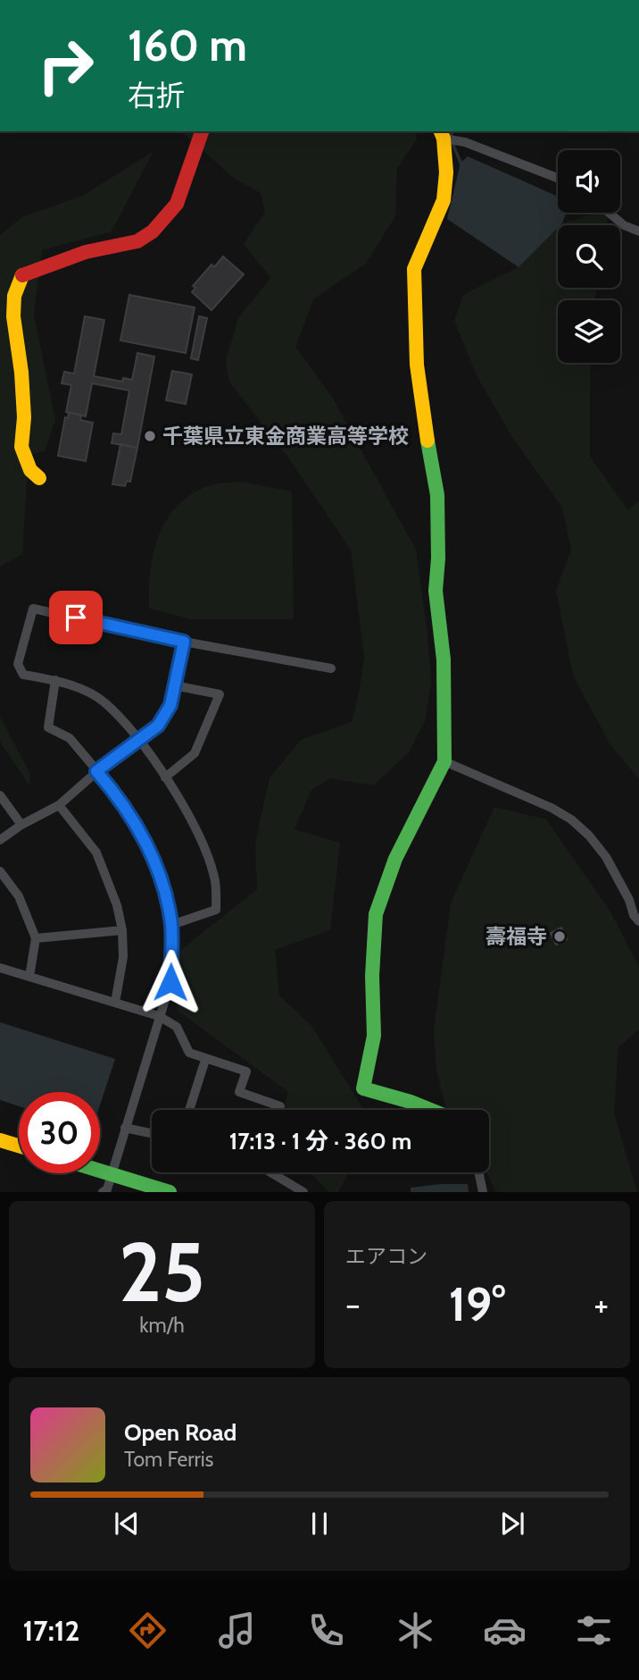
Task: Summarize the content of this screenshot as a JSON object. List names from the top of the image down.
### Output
{
  "places": ["千葉県立東金商業高等学校", "壽福寺"],
  "page": {
    "turn": ["160 m", "右折"],
    "limit": "30",
    "trip": "17:13 · 1 分 · 360 m",
    "tile": [
      ["25", "km/h"],
      "エアコン"
    ],
    "heat": ["−", "19°", "+"],
    "song": ["Open Road", "Tom Ferris"],
    "tabs": "17:12"
  }
}
